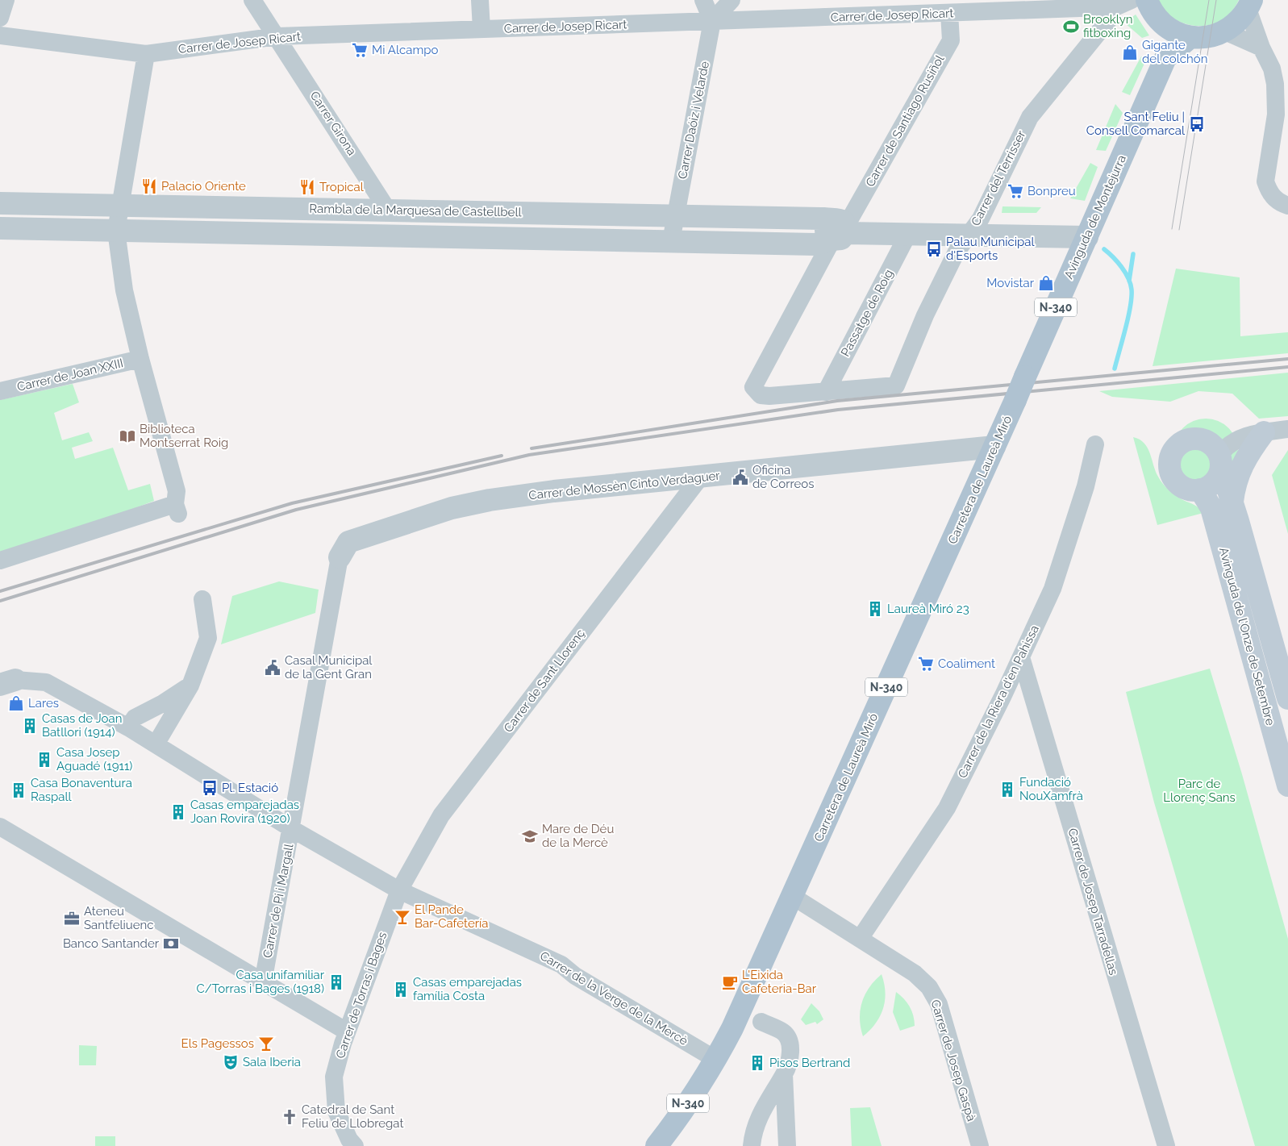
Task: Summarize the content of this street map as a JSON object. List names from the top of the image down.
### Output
{
  "streets": {
    "main road": [
      "Avinguda de Montejurra",
      "N-340",
      "Carretera de Laureà Miró",
      "Avinguda de l'Onze de Setembre"
    ],
    "street": [
      "Carrer de Josep Ricart",
      "Carrer Daóiz i Velarde",
      "Carrer de Santiago Rusiñol",
      "Carrer Girona",
      "Carrer del Terrisser",
      "Rambla de la Marquesa de Castellbell",
      "Passatge de Roig",
      "Carrer de Joan XXIII",
      "Carrer de Mossèn Cinto Verdaguer",
      "Carrer de Sant Llorenç",
      "Carrer de la Riera d'en Pahissa",
      "Carrer de Pi i Margall",
      "Carrer de Josep Tarradellas",
      "Carrer de Torras i Bages",
      "Carrer de la Verge de la Mercè",
      "Carrer de Josep Gaspà"
    ]
  },
  "crossings": [
    ["Carrer de Josep Ricart", "Carrer Daóiz i Velarde"],
    ["Carrer de Josep Ricart", "Carrer de Santiago Rusiñol"],
    ["Carrer de Josep Ricart", "Carrer Girona"],
    ["Carrer de Josep Ricart", "Carrer del Terrisser"],
    ["Carrer Daóiz i Velarde", "Rambla de la Marquesa de Castellbell"],
    ["Carrer de Santiago Rusiñol", "Carrer del Terrisser"],
    ["Carrer de Santiago Rusiñol", "Rambla de la Marquesa de Castellbell"],
    ["Carrer de Santiago Rusiñol", "Passatge de Roig"],
    ["Carrer Girona", "Rambla de la Marquesa de Castellbell"],
    ["Carrer del Terrisser", "Rambla de la Marquesa de Castellbell"],
    ["Carrer del Terrisser", "Passatge de Roig"],
    ["Rambla de la Marquesa de Castellbell", "Avinguda de Montejurra"],
    ["Rambla de la Marquesa de Castellbell", "Passatge de Roig"],
    ["Avinguda de Montejurra", "Carretera de Laureà Miró"],
    ["Carretera de Laureà Miró", "Carrer de Mossèn Cinto Verdaguer"],
    ["Carretera de Laureà Miró", "Carrer de la Verge de la Mercè"],
    ["Carretera de Laureà Miró", "Carrer de Josep Gaspà"],
    ["Carrer de Mossèn Cinto Verdaguer", "Carrer de Sant Llorenç"],
    ["Carrer de Mossèn Cinto Verdaguer", "Carrer de Pi i Margall"],
    ["Carrer de Sant Llorenç", "Carrer de Torras i Bages"],
    ["Carrer de Sant Llorenç", "Carrer de la Verge de la Mercè"],
    ["Carrer de la Riera d'en Pahissa", "Carrer de Josep Tarradellas"],
    ["Carrer de la Riera d'en Pahissa", "Carrer de Josep Gaspà"],
    ["Carrer de Pi i Margall", "Carrer de la Verge de la Mercè"],
    ["Carrer de Torras i Bages", "Carrer de la Verge de la Mercè"]
  ],
  "parks": ["Parc de Llorenç Sans"],
  "places": {
    "sports": ["Brooklyn fitboxing"],
    "supermarket": ["Mi Alcampo", "Bonpreu", "Coaliment"],
    "shop": ["Gigante del colchón", "Movistar", "Lares"],
    "bus stop": ["Sant Feliu | Consell Comarcal", "Palau Municipal d'Esports", "Pl. Estació"],
    "restaurant": ["Palacio Oriente", "Tropical"],
    "library": ["Biblioteca Montserrat Roig"],
    "public building": ["Oficina de Correos", "Casal Municipal de la Gent Gran"],
    "building": [
      "Laureà Miró 23",
      "Casas de Joan Batllori (1914)",
      "Casa Josep Aguadé (1911)",
      "Fundació NouXamfrà",
      "Casa Bonaventura Raspall",
      "Casas emparejadas Joan Rovira (1920)",
      "Casa unifamiliar C/Torras i Bages (1918)",
      "Casas emparejadas família Costa",
      "Pisos Bertrand"
    ],
    "school or university": ["Mare de Déu de la Mercè"],
    "bar": ["El Pande Bar-Cafetería", "Els Pagessos"],
    "office": ["Ateneu Santfeliuenc"],
    "bank": ["Banco Santander"],
    "cafe": ["L'Eixida Cafeteria-Bar"],
    "theatre": ["Sala Iberia"],
    "church": ["Catedral de Sant Feliu de Llobregat"]
  }
}
